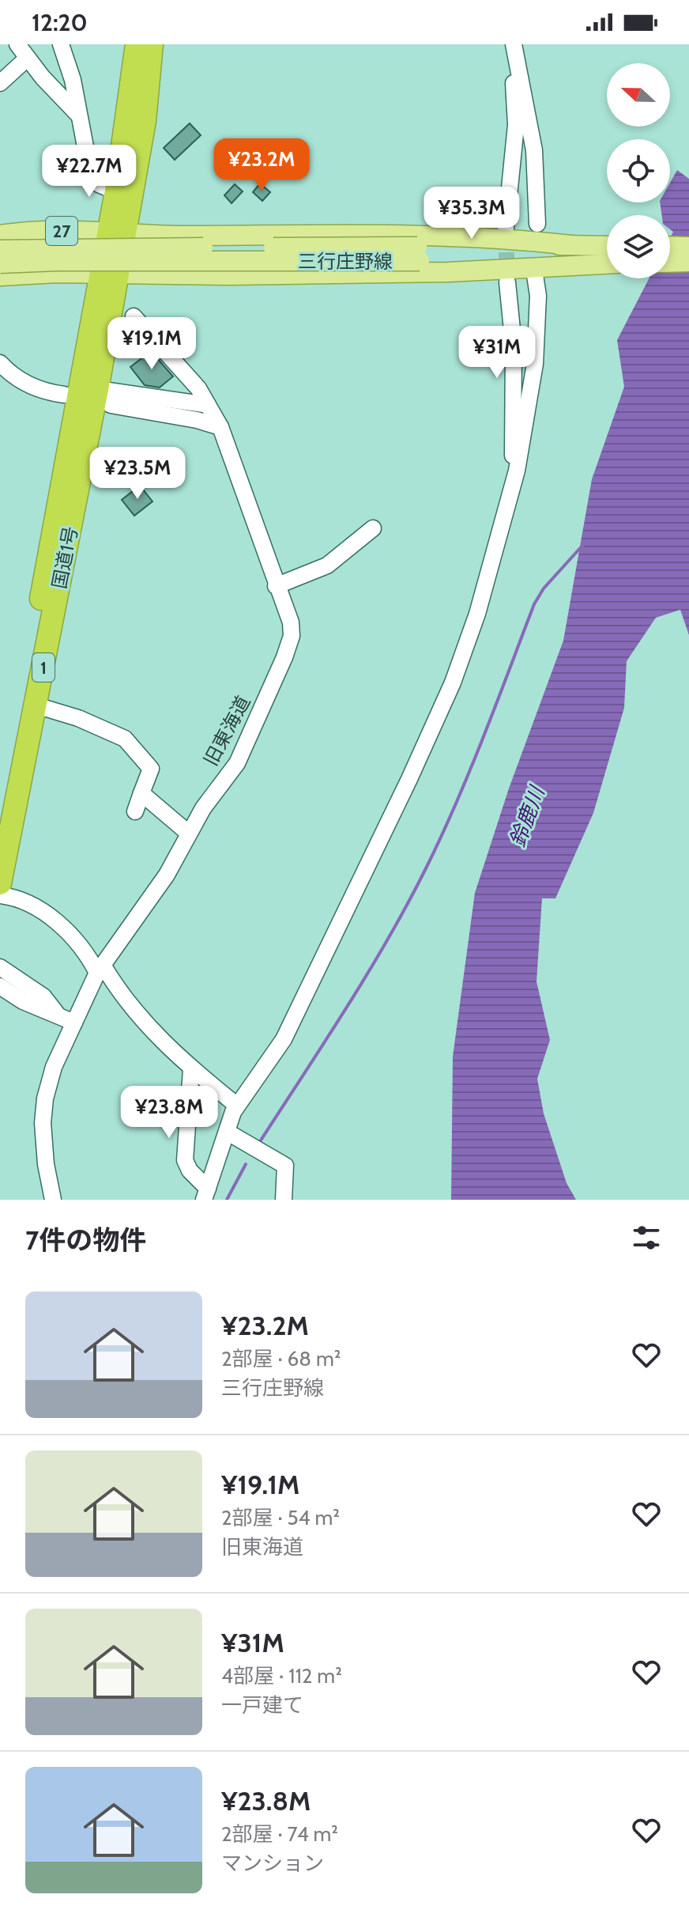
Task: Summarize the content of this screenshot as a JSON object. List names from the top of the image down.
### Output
{
  "streets": {
    "highway": ["国道1号", "1"],
    "main road": ["27", "三行庄野線"],
    "street": ["旧東海道"]
  },
  "crossings": [
    ["27", "三行庄野線"],
    ["27", "国道1号"],
    ["三行庄野線", "国道1号"]
  ],
  "water": ["鈴鹿川"],
  "north": "left",
  "page": {
    "status": "12:20",
    "price": [
      "¥23.2M",
      "¥22.7M",
      "¥35.3M",
      "¥19.1M",
      "¥31M",
      "¥23.5M",
      "¥23.8M"
    ],
    "heading": "7件の物件",
    "list": [
      {
        "name": "¥23.2M",
        "note": "2部屋 · 68 m² · 三行庄野線"
      },
      {
        "name": "¥19.1M",
        "note": "2部屋 · 54 m² · 旧東海道"
      },
      {
        "name": "¥31M",
        "note": "4部屋 · 112 m² · 一戸建て"
      },
      {
        "name": "¥23.8M",
        "note": "2部屋 · 74 m² · マンション"
      }
    ]
  }
}
